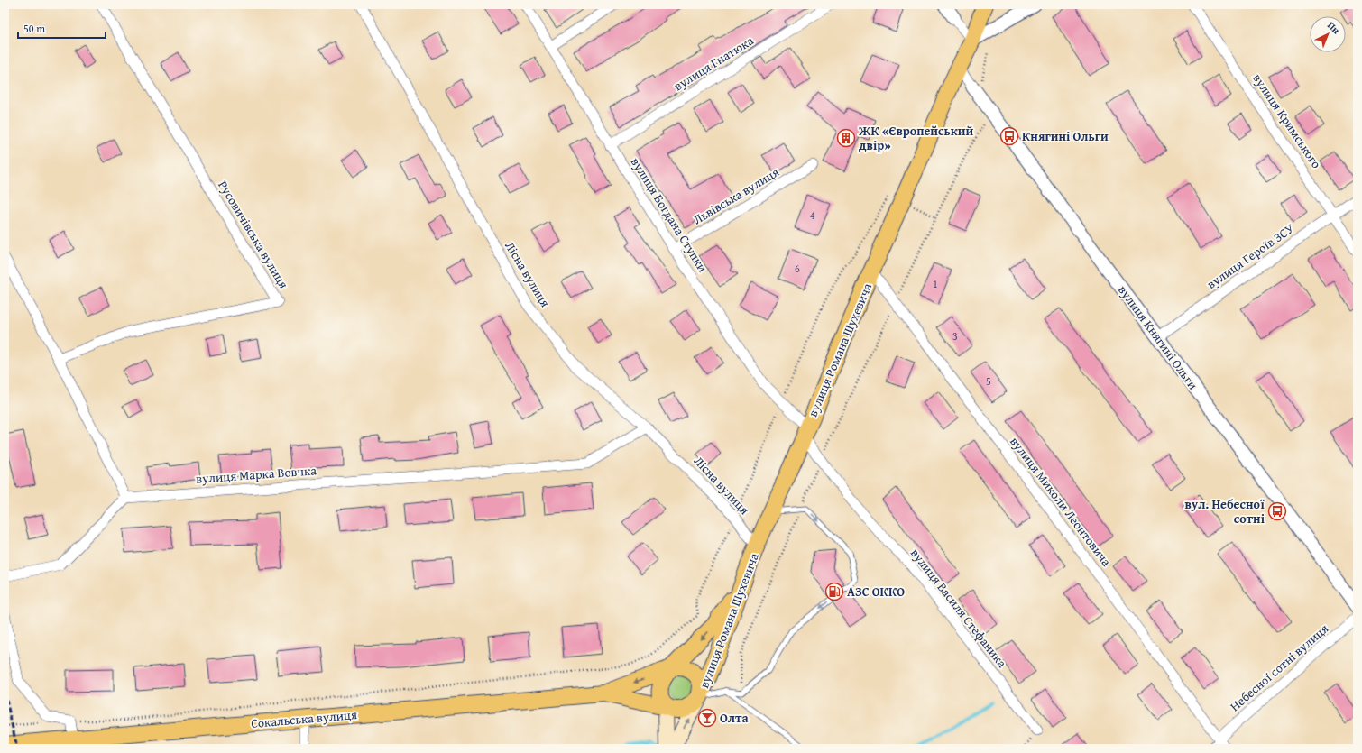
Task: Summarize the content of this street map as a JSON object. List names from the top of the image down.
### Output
{
  "streets": {
    "main road": ["вулиця Романа Шухевича", "Сокальська вулиця"],
    "street": [
      "вулиця Гнатюка",
      "вулиця Кримського",
      "Львівська вулиця",
      "вулиця Богдана Ступки",
      "Русовичівська вулиця",
      "вулиця Героїв ЗСУ",
      "Лісна вулиця",
      "вулиця Княгині Ольги",
      "вулиця Марка Вовчка",
      "вулиця Миколи Леонтовича",
      "вулиця Василя Стефаника",
      "Небесної сотні вулиця"
    ]
  },
  "crossings": [
    ["вулиця Гнатюка", "вулиця Богдана Ступки"],
    ["вулиця Кримського", "вулиця Героїв ЗСУ"],
    ["Львівська вулиця", "вулиця Богдана Ступки"],
    ["вулиця Богдана Ступки", "вулиця Романа Шухевича"],
    ["вулиця Богдана Ступки", "вулиця Василя Стефаника"],
    ["вулиця Героїв ЗСУ", "вулиця Княгині Ольги"],
    ["Лісна вулиця", "вулиця Романа Шухевича"],
    ["Лісна вулиця", "вулиця Марка Вовчка"],
    ["вулиця Княгині Ольги", "вулиця Романа Шухевича"],
    ["вулиця Романа Шухевича", "вулиця Миколи Леонтовича"],
    ["вулиця Романа Шухевича", "вулиця Василя Стефаника"],
    ["вулиця Миколи Леонтовича", "Небесної сотні вулиця"]
  ],
  "places": {
    "bus stop": ["Княгині Ольги", "вул. Небесної сотні"],
    "building": ["ЖК «Європейський двір»"],
    "fuel station": ["АЗС ОККО"],
    "bar": ["Олта"]
  },
  "house_numbers": [
    "4",
    "6",
    "1",
    "3",
    "5"
  ],
  "scale_bar": "50 m",
  "north": "top right"
}
